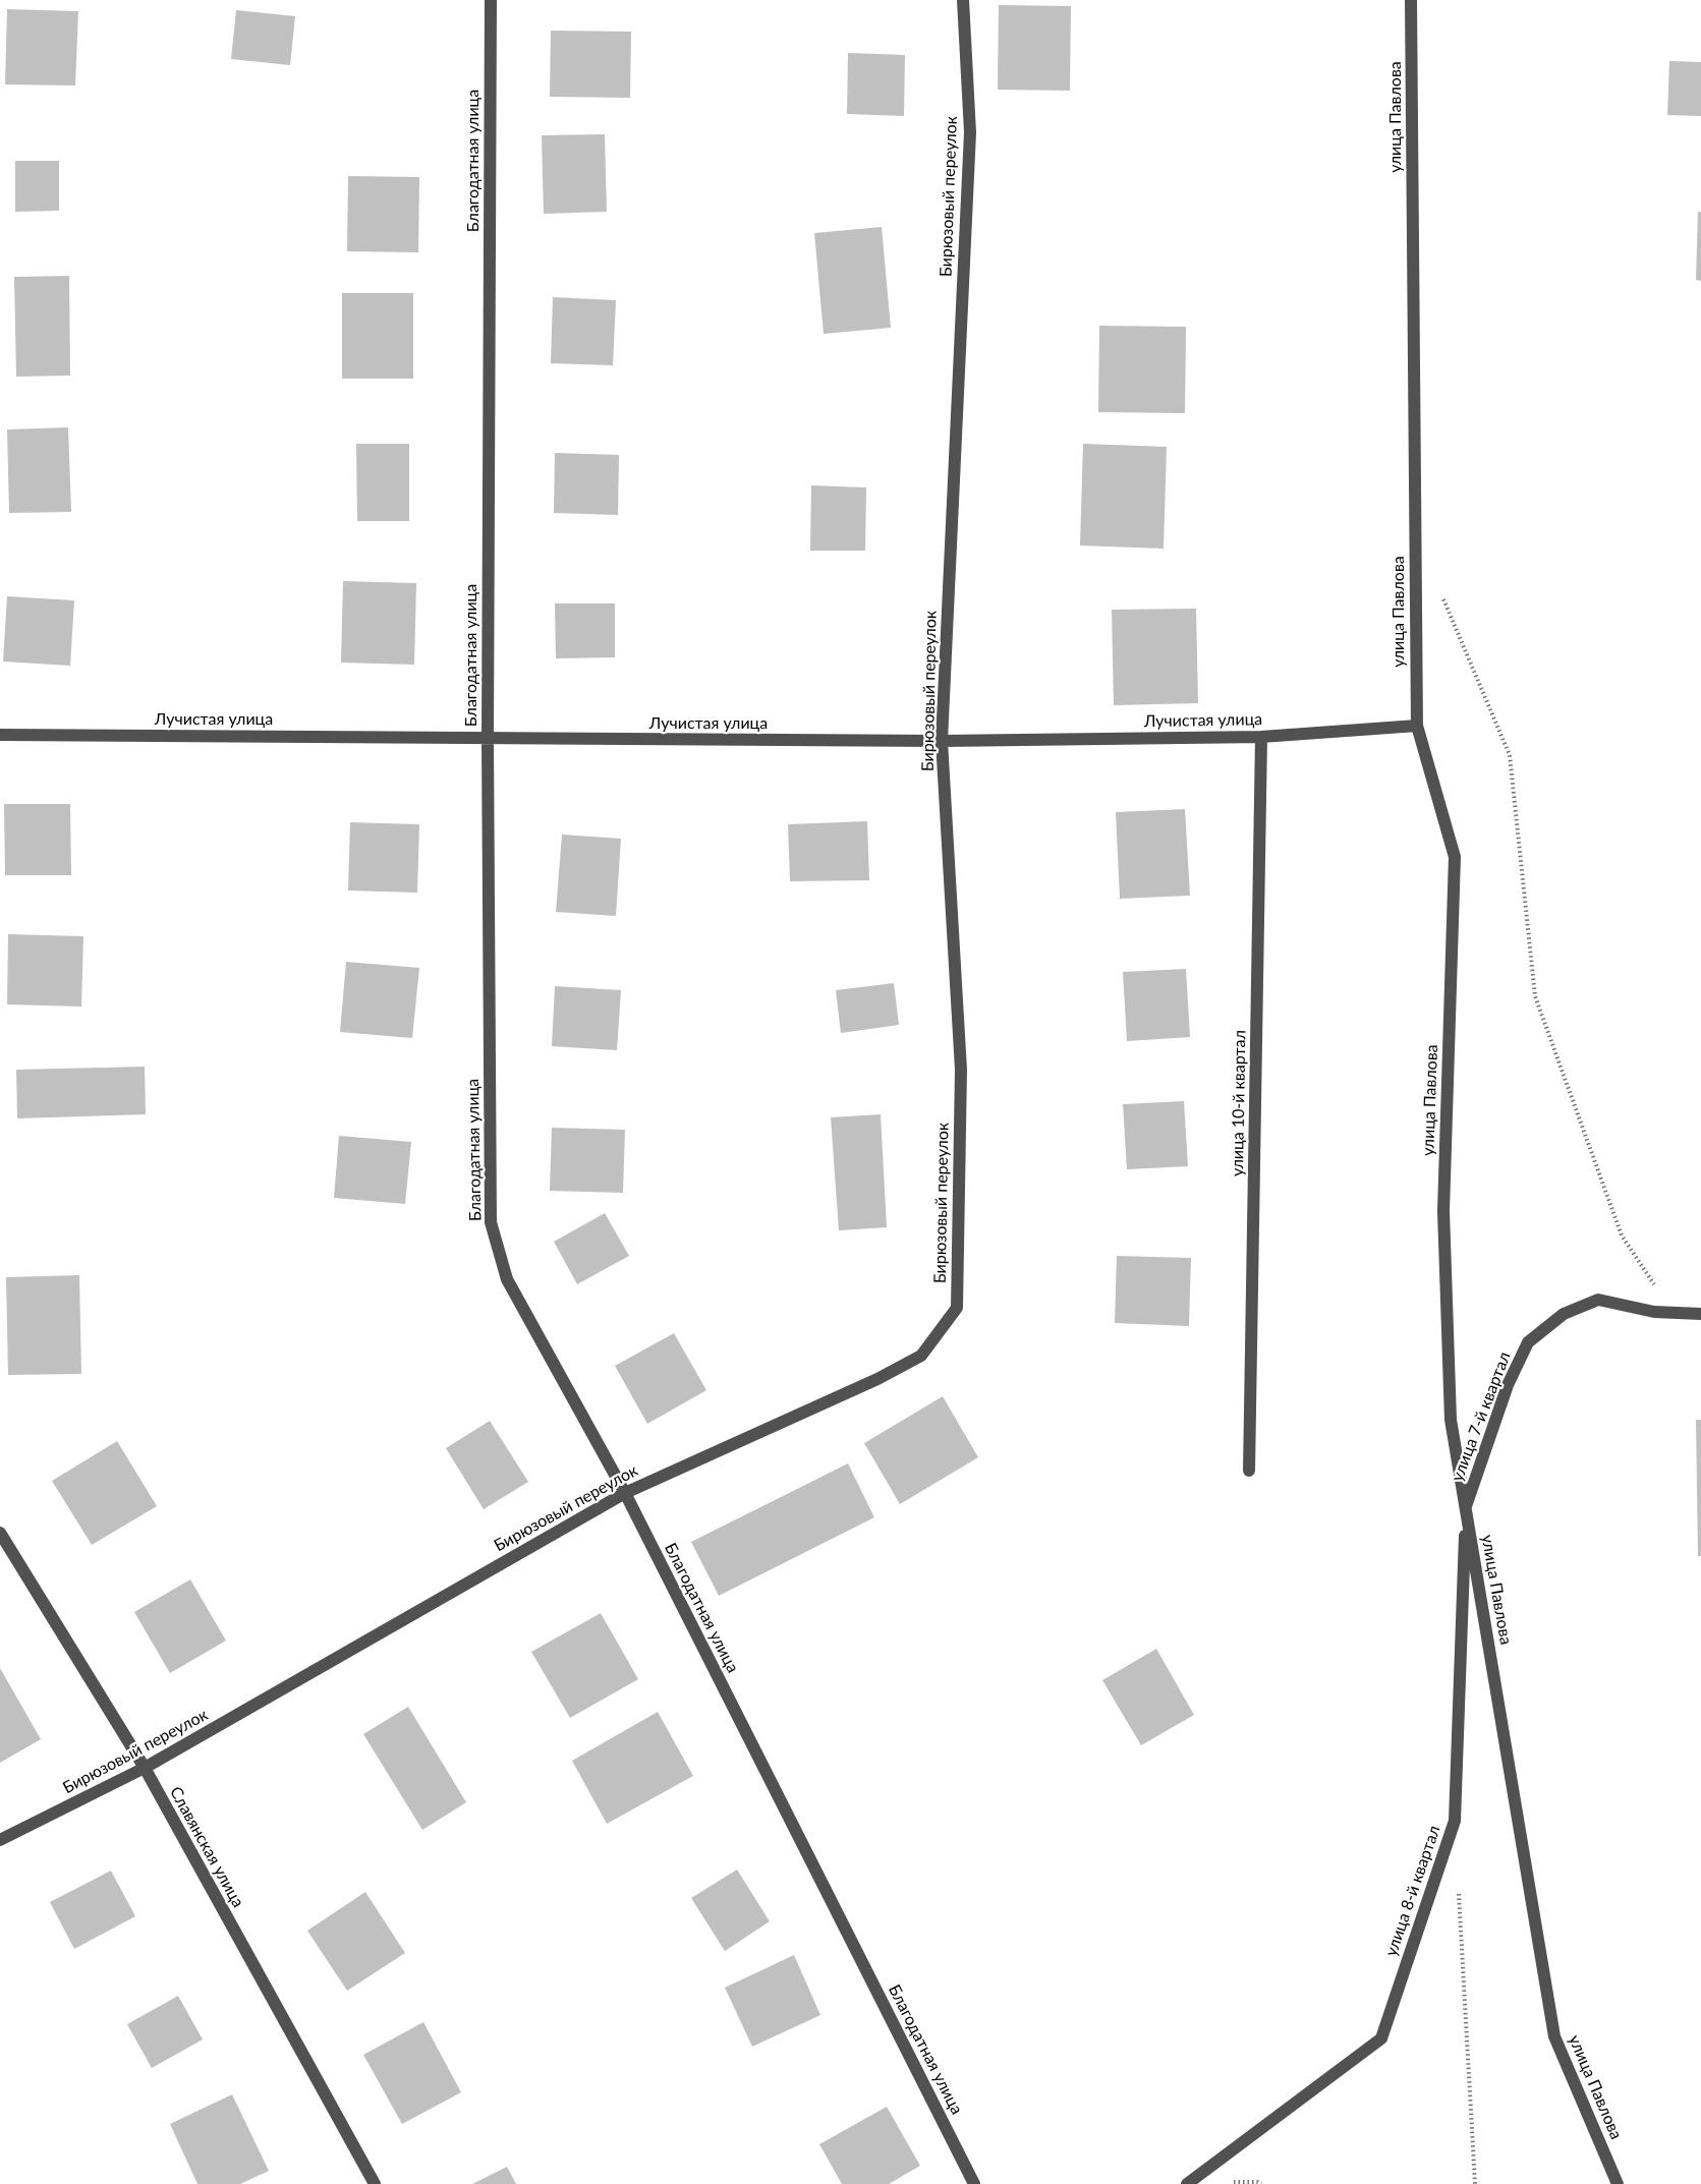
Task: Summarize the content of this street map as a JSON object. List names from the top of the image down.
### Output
{
  "streets": {
    "street": [
      "улица Павлова",
      "Благодатная улица",
      "Бирюзовый переулок",
      "Лучистая улица",
      "улица 10-й квартал",
      "улица 7-й квартал",
      "Славянская улица",
      "улица 8-й квартал"
    ]
  },
  "crossings": [
    ["улица Павлова", "Лучистая улица"],
    ["улица Павлова", "улица 7-й квартал"],
    ["улица Павлова", "улица 8-й квартал"],
    ["Благодатная улица", "Бирюзовый переулок"],
    ["Благодатная улица", "Лучистая улица"],
    ["Бирюзовый переулок", "Лучистая улица"],
    ["Бирюзовый переулок", "Славянская улица"],
    ["Лучистая улица", "улица 10-й квартал"],
    ["улица 7-й квартал", "улица 8-й квартал"]
  ]
}
